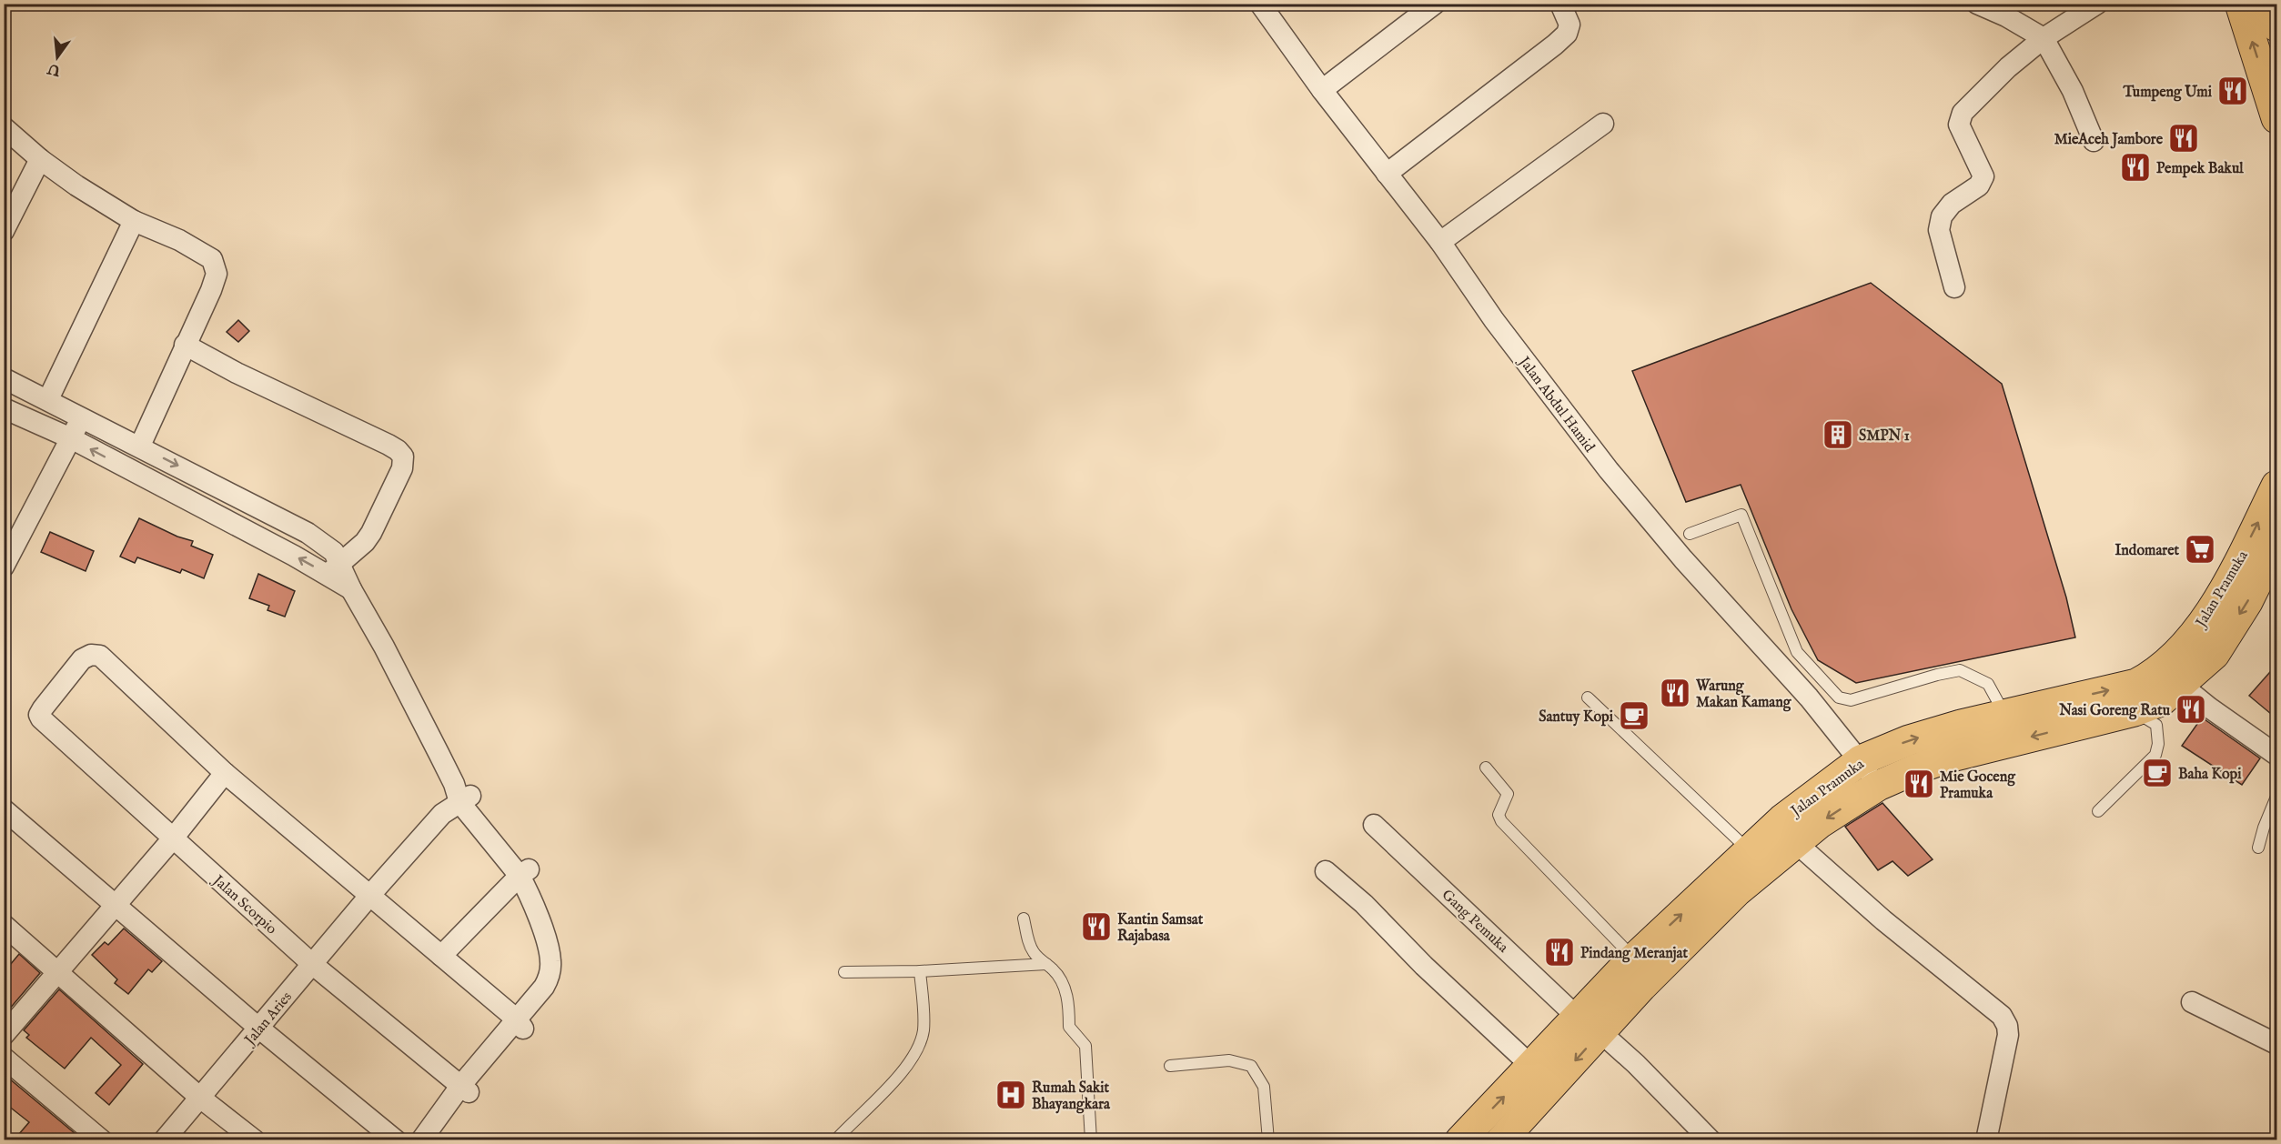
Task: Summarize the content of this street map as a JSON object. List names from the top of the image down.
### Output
{
  "streets": {
    "main road": ["Jalan Pramuka"],
    "street": [
      "Jalan Abdul Hamid",
      "Jalan Scorpio",
      "Gang Pemuka",
      "Jalan Aries"
    ]
  },
  "crossings": [
    ["Jalan Abdul Hamid", "Jalan Pramuka"],
    ["Jalan Pramuka", "Gang Pemuka"],
    ["Jalan Scorpio", "Jalan Aries"]
  ],
  "places": {
    "restaurant": [
      "Tumpeng Umi",
      "MieAceh Jambore",
      "Pempek Bakul",
      "Warung Makan Kamang",
      "Nasi Goreng Ratu",
      "Mie Goceng Pramuka",
      "Kantin Samsat Rajabasa",
      "Pindang Meranjat"
    ],
    "building": ["SMPN 1"],
    "supermarket": ["Indomaret"],
    "cafe": ["Santuy Kopi", "Baha Kopi"],
    "hospital": ["Rumah Sakit Bhayangkara"]
  },
  "north": "bottom"
}
